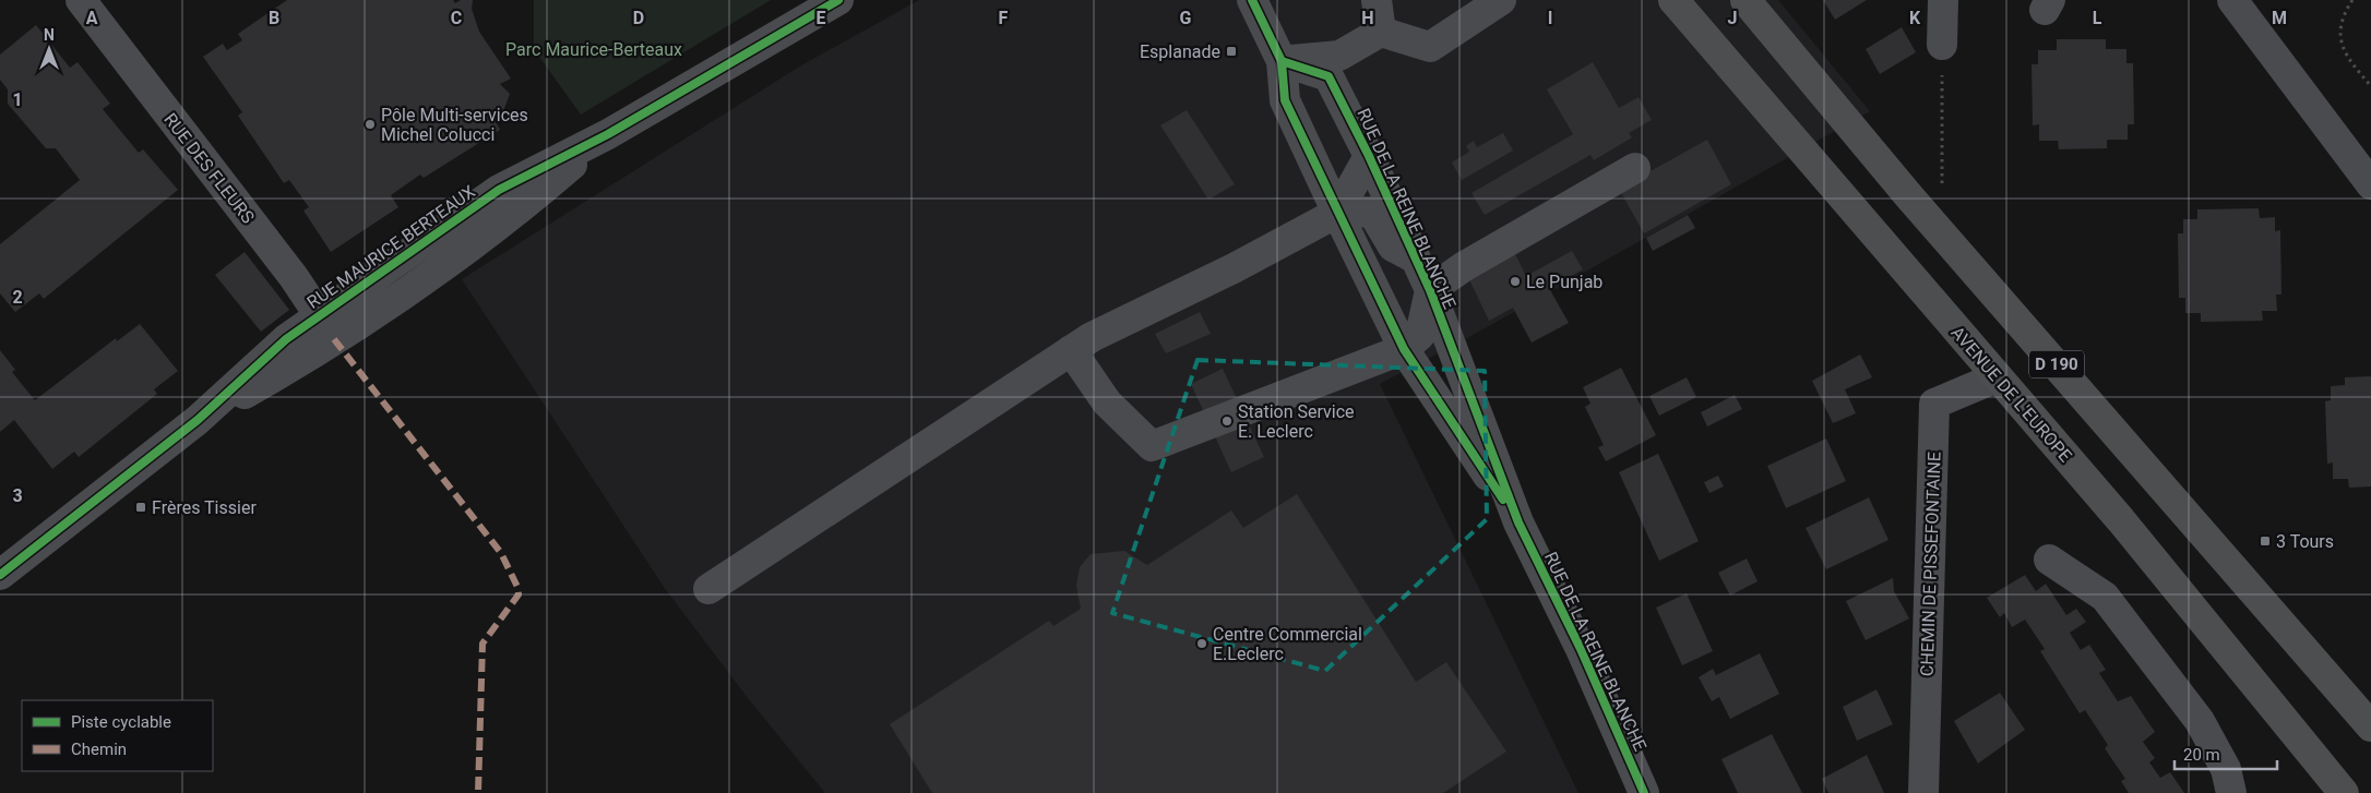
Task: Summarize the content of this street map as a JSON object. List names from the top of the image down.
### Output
{
  "streets": {
    "main road": ["D 190", "AVENUE DE L'EUROPE"],
    "street": ["RUE DES FLEURS", "RUE DE LA REINE BLANCHE", "CHEMIN DE PISSEFONTAINE"],
    "cycle path": ["RUE MAURICE BERTEAUX"]
  },
  "crossings": [
    ["AVENUE DE L'EUROPE", "CHEMIN DE PISSEFONTAINE"]
  ],
  "parks": ["Parc Maurice-Berteaux"],
  "places": {
    "transit": ["Esplanade", "Frères Tissier", "3 Tours"],
    "other": [
      "Pôle Multi-services Michel Colucci",
      "Le Punjab",
      "Station Service E. Leclerc",
      "Centre Commercial E.Leclerc"
    ]
  },
  "legend": ["Piste cyclable", "Chemin"],
  "scale_bar": "20 m",
  "north": "top",
  "grid": {
    "columns": [
      "A",
      "B",
      "C",
      "D",
      "E",
      "F",
      "G",
      "H",
      "I",
      "J",
      "K",
      "L",
      "M"
    ],
    "rows": ["1", "2", "3"]
  }
}
